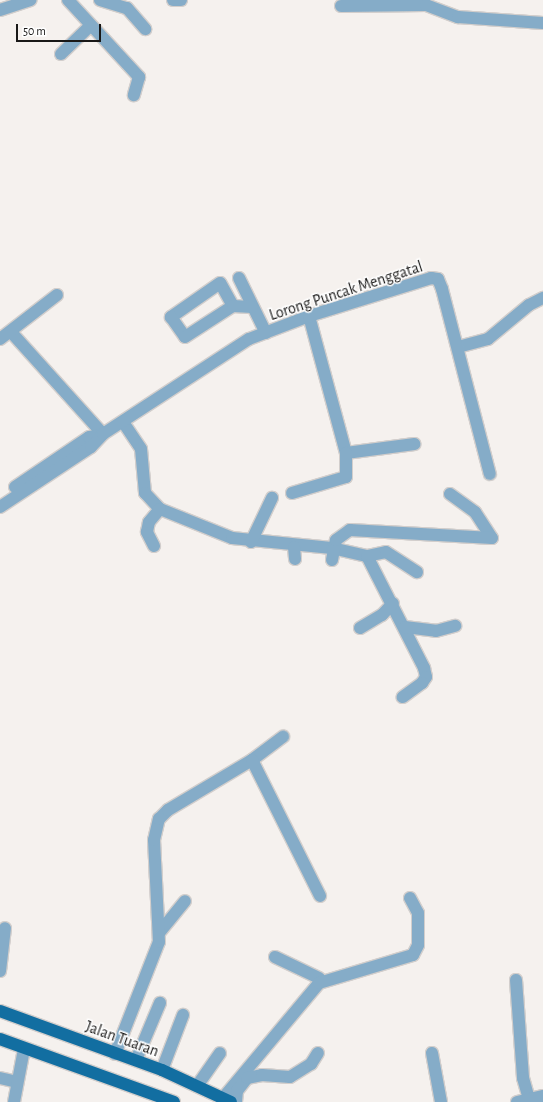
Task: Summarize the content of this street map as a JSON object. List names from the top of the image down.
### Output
{
  "streets": {
    "main road": ["Jalan Tuaran"],
    "street": ["Lorong Puncak Menggatal"]
  },
  "scale_bar": "50 m"
}
